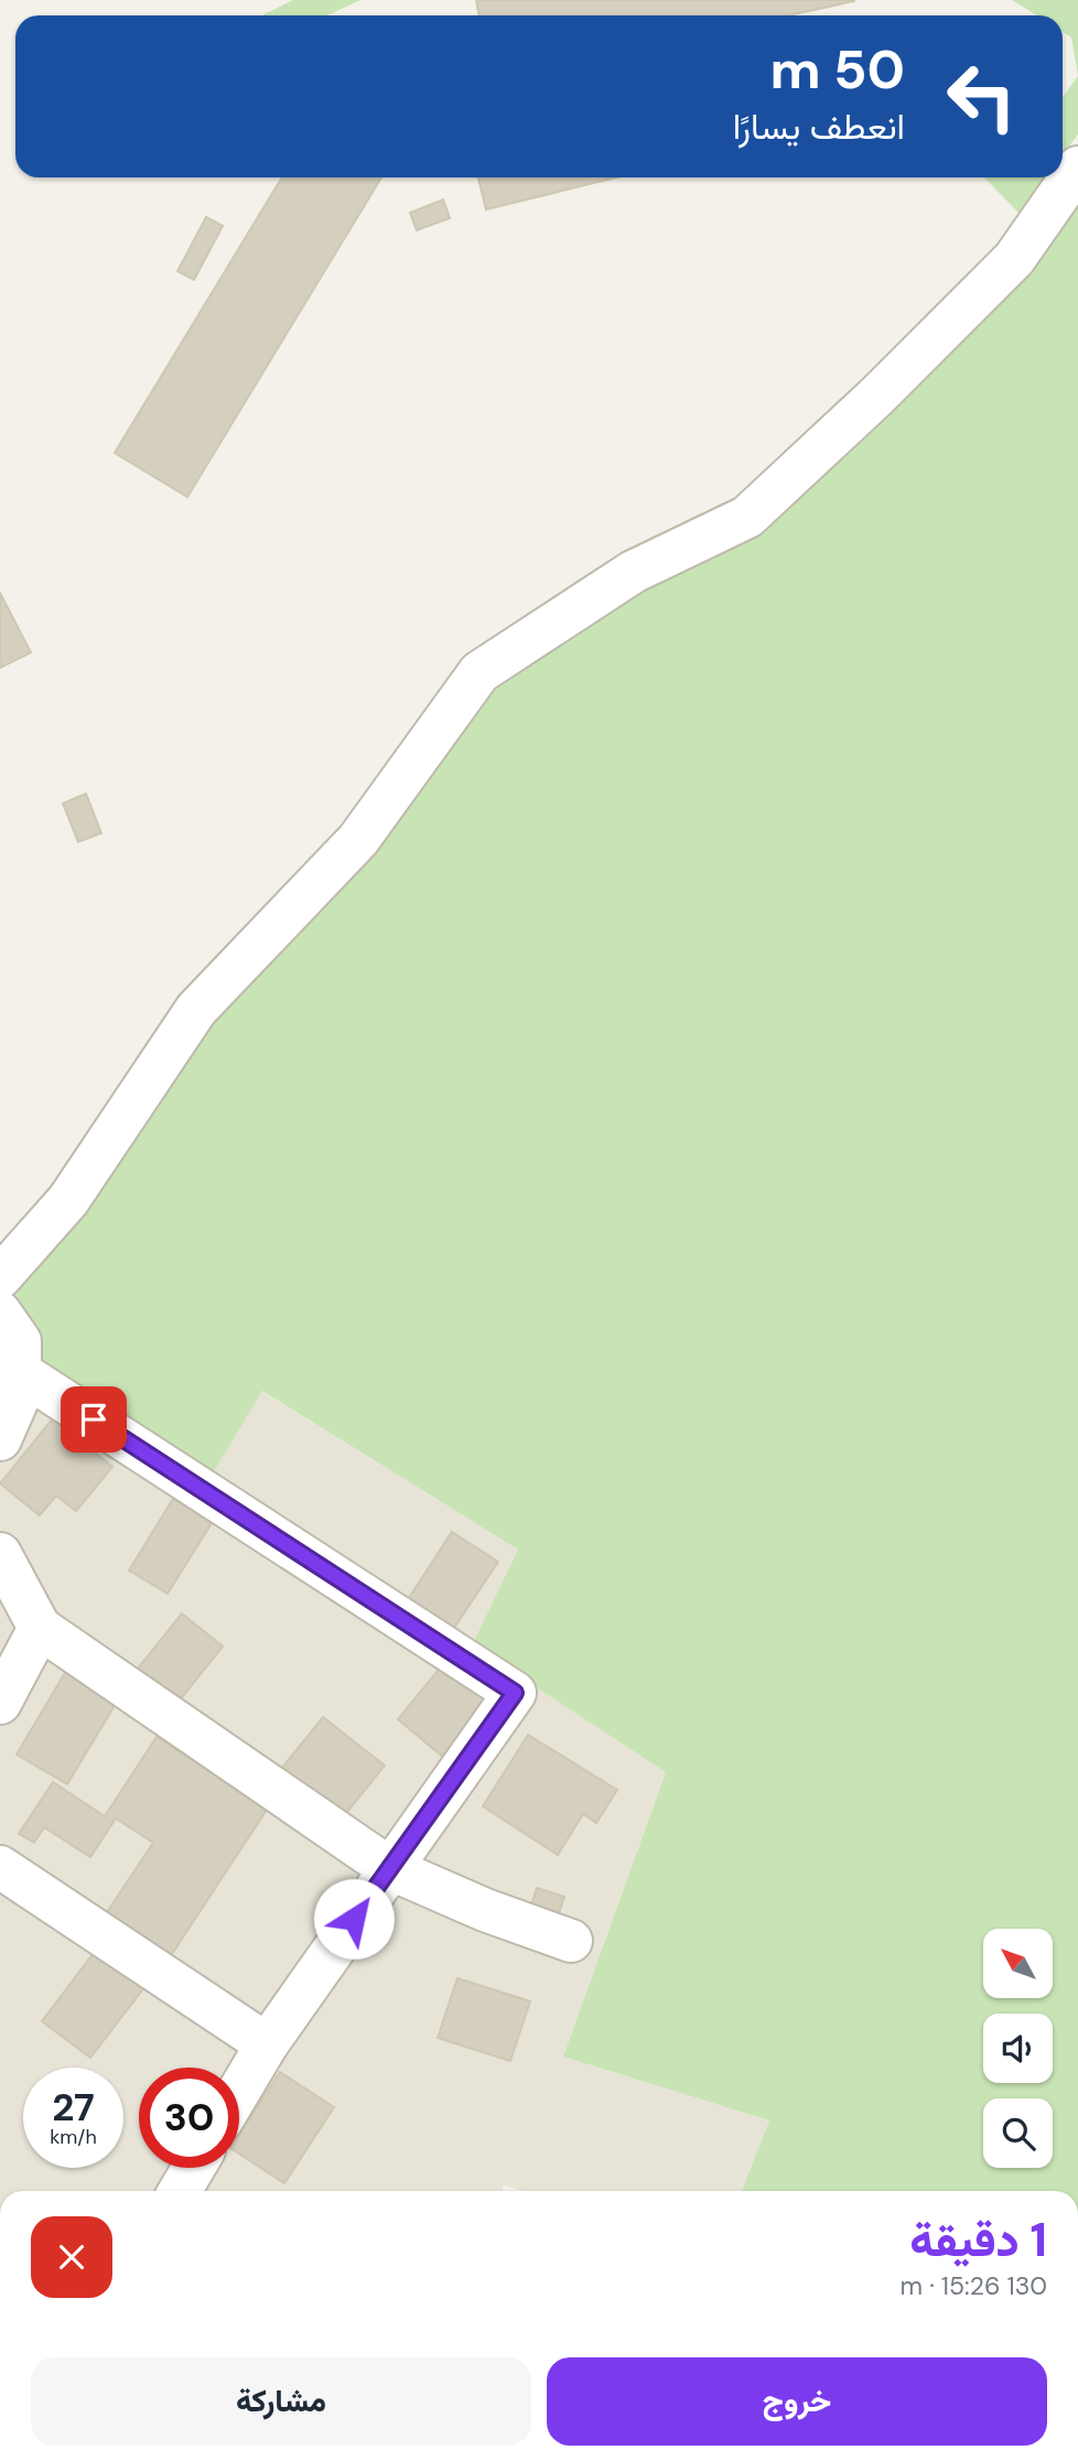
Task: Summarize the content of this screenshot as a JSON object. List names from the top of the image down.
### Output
{
  "north": "top left",
  "page": {
    "turn": ["50 m", "انعطف يسارًا"],
    "speed": "27 km/h",
    "limit": "30",
    "heading": ["1 دقيقة", "130 m · 15:26"],
    "buttons": ["خروج", "مشاركة"]
  }
}
